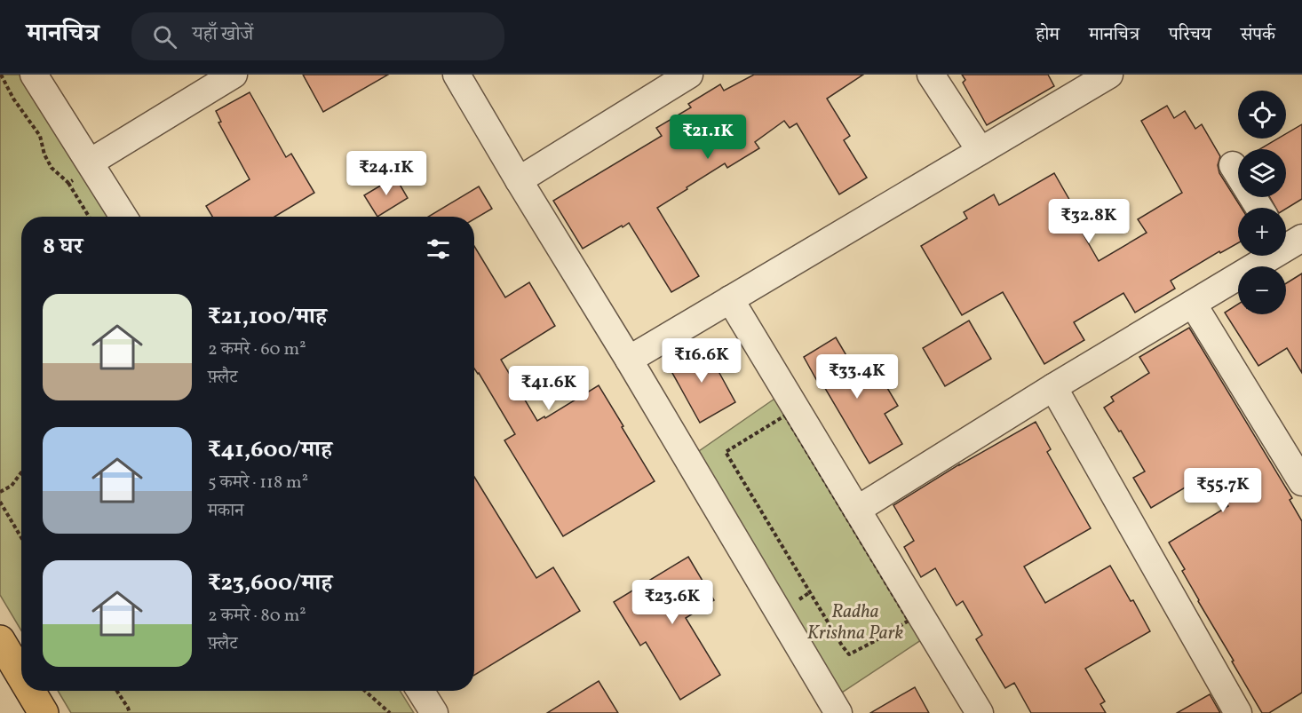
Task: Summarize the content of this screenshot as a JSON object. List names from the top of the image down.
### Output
{
  "parks": ["Radha Krishna Park"],
  "page": {
    "header": "मानचित्र",
    "search": "यहाँ खोजें",
    "nav": [
      "होम",
      "मानचित्र",
      "परिचय",
      "संपर्क"
    ],
    "map_buttons": ["+", "−"],
    "price": [
      "₹21.1K",
      "₹24.1K",
      "₹32.8K",
      "₹16.6K",
      "₹33.4K",
      "₹41.6K",
      "₹55.7K",
      "₹23.6K"
    ],
    "heading": "8 घर",
    "list": [
      {
        "name": "₹21,100/माह",
        "note": "2 कमरे · 60 m² · फ़्लैट"
      },
      {
        "name": "₹41,600/माह",
        "note": "5 कमरे · 118 m² · मकान"
      },
      {
        "name": "₹23,600/माह",
        "note": "2 कमरे · 80 m² · फ़्लैट"
      }
    ]
  }
}
